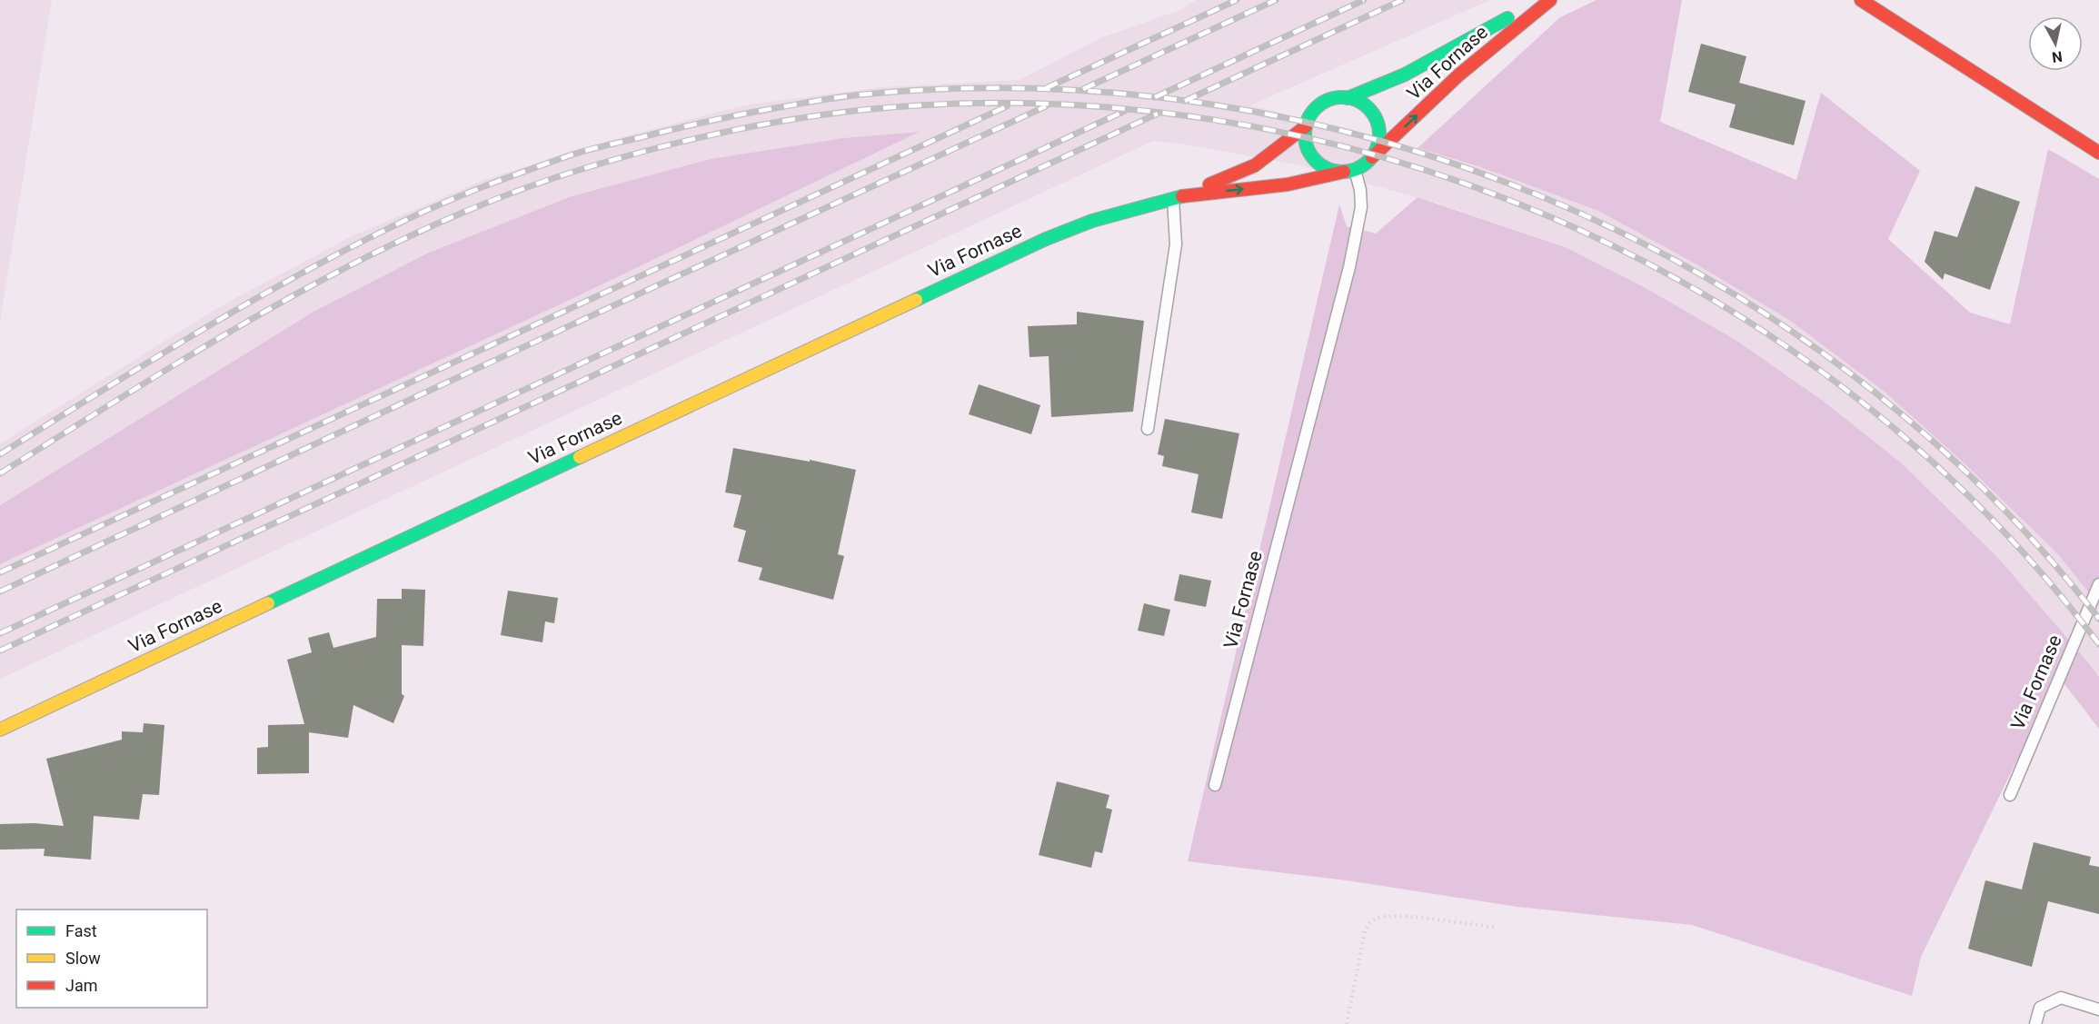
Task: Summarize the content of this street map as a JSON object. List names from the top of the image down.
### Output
{
  "streets": {
    "street": ["Via Fornase"]
  },
  "legend": ["Fast", "Slow", "Jam"],
  "north": "bottom"
}
